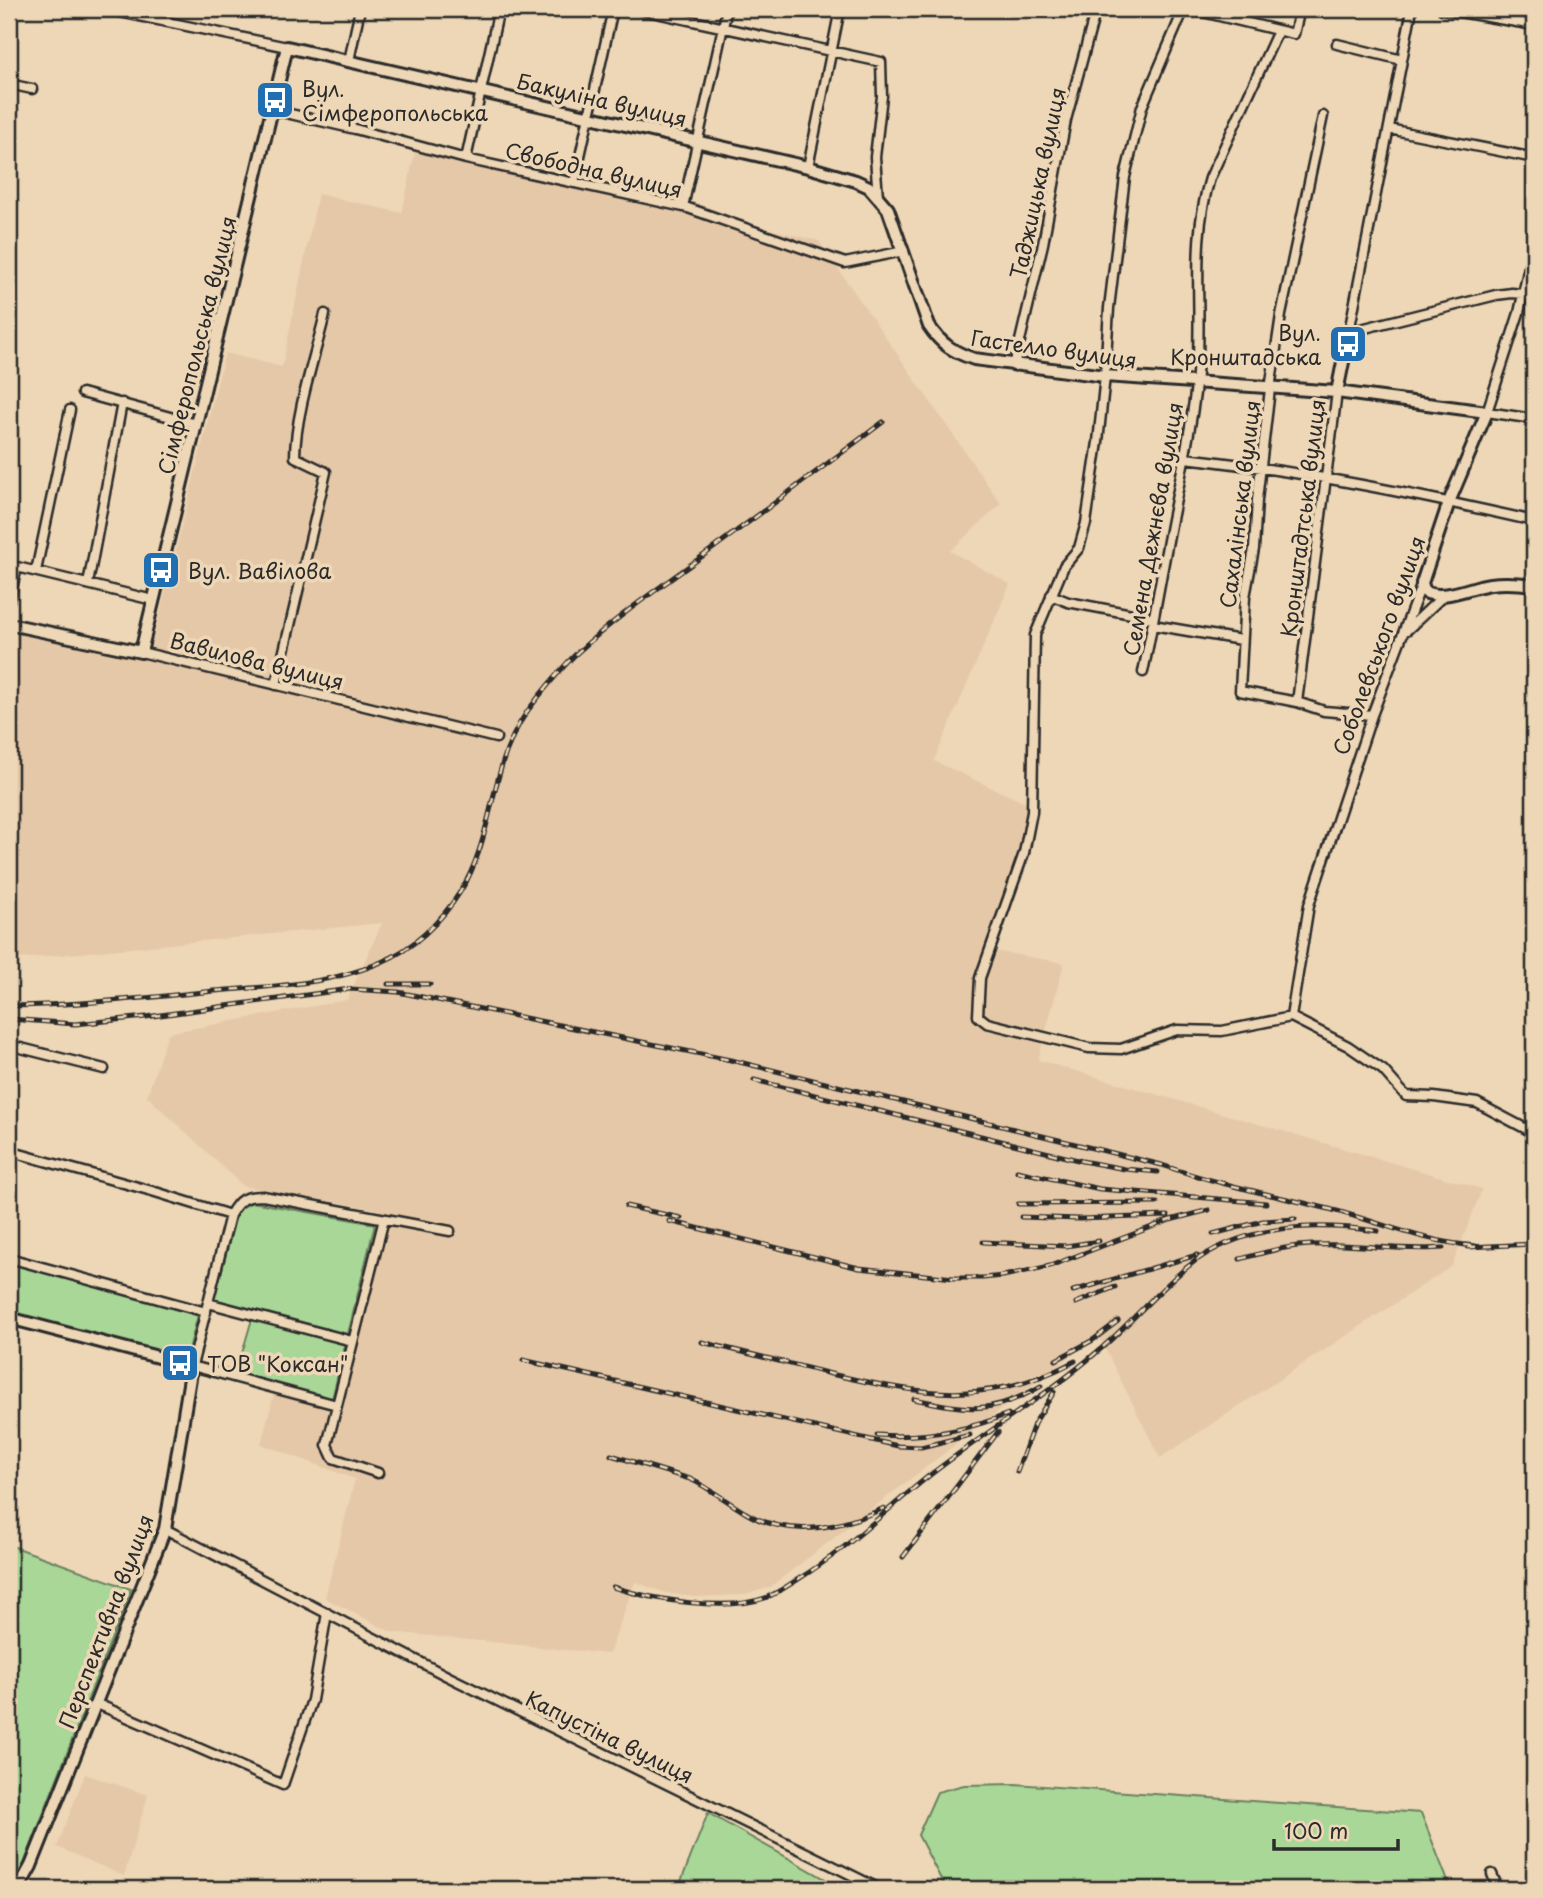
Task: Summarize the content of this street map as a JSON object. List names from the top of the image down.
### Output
{
  "streets": {
    "street": [
      "Бакуліна вулиця",
      "Свободна вулиця",
      "Таджицька вулиця",
      "Сімферопольська вулиця",
      "Гастелло вулиця",
      "Сахалінська вулиця",
      "Кронштадтська вулиця",
      "Семена Дежнєва вулиця",
      "Соболевського вулиця",
      "Вавилова вулиця",
      "Перспективна вулиця",
      "Капустіна вулиця"
    ]
  },
  "crossings": [
    ["Бакуліна вулиця", "Сімферопольська вулиця"],
    ["Бакуліна вулиця", "Гастелло вулиця"],
    ["Свободна вулиця", "Сімферопольська вулиця"],
    ["Свободна вулиця", "Гастелло вулиця"],
    ["Таджицька вулиця", "Гастелло вулиця"],
    ["Сімферопольська вулиця", "Вавилова вулиця"],
    ["Гастелло вулиця", "Сахалінська вулиця"],
    ["Гастелло вулиця", "Кронштадтська вулиця"],
    ["Гастелло вулиця", "Семена Дежнєва вулиця"],
    ["Гастелло вулиця", "Соболевського вулиця"],
    ["Сахалінська вулиця", "Кронштадтська вулиця"],
    ["Перспективна вулиця", "Капустіна вулиця"]
  ],
  "places": {
    "bus stop": [
      "Вул. Сімферопольська",
      "Вул. Кронштадська",
      "Вул. Вавілова",
      "ТОВ \"Коксан\""
    ]
  },
  "scale_bar": "100 m"
}
